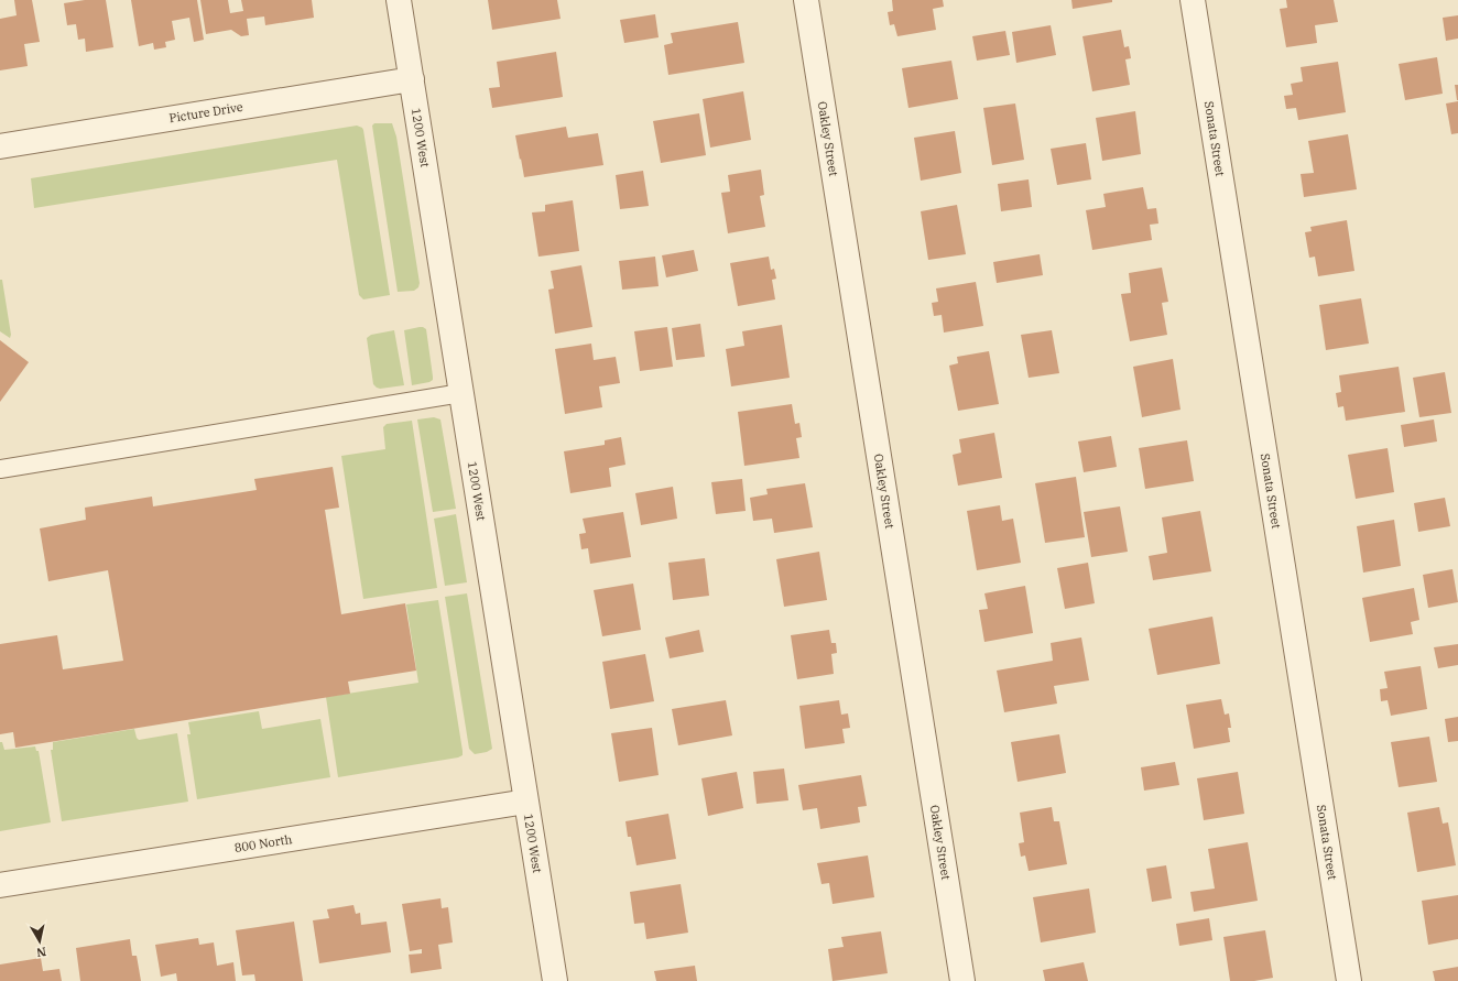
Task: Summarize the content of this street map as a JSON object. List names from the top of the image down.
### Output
{
  "streets": {
    "street": [
      "Picture Drive",
      "1200 West",
      "Oakley Street",
      "Sonata Street",
      "800 North"
    ]
  },
  "crossings": [
    ["Picture Drive", "1200 West"],
    ["1200 West", "800 North"]
  ],
  "north": "bottom"
}
